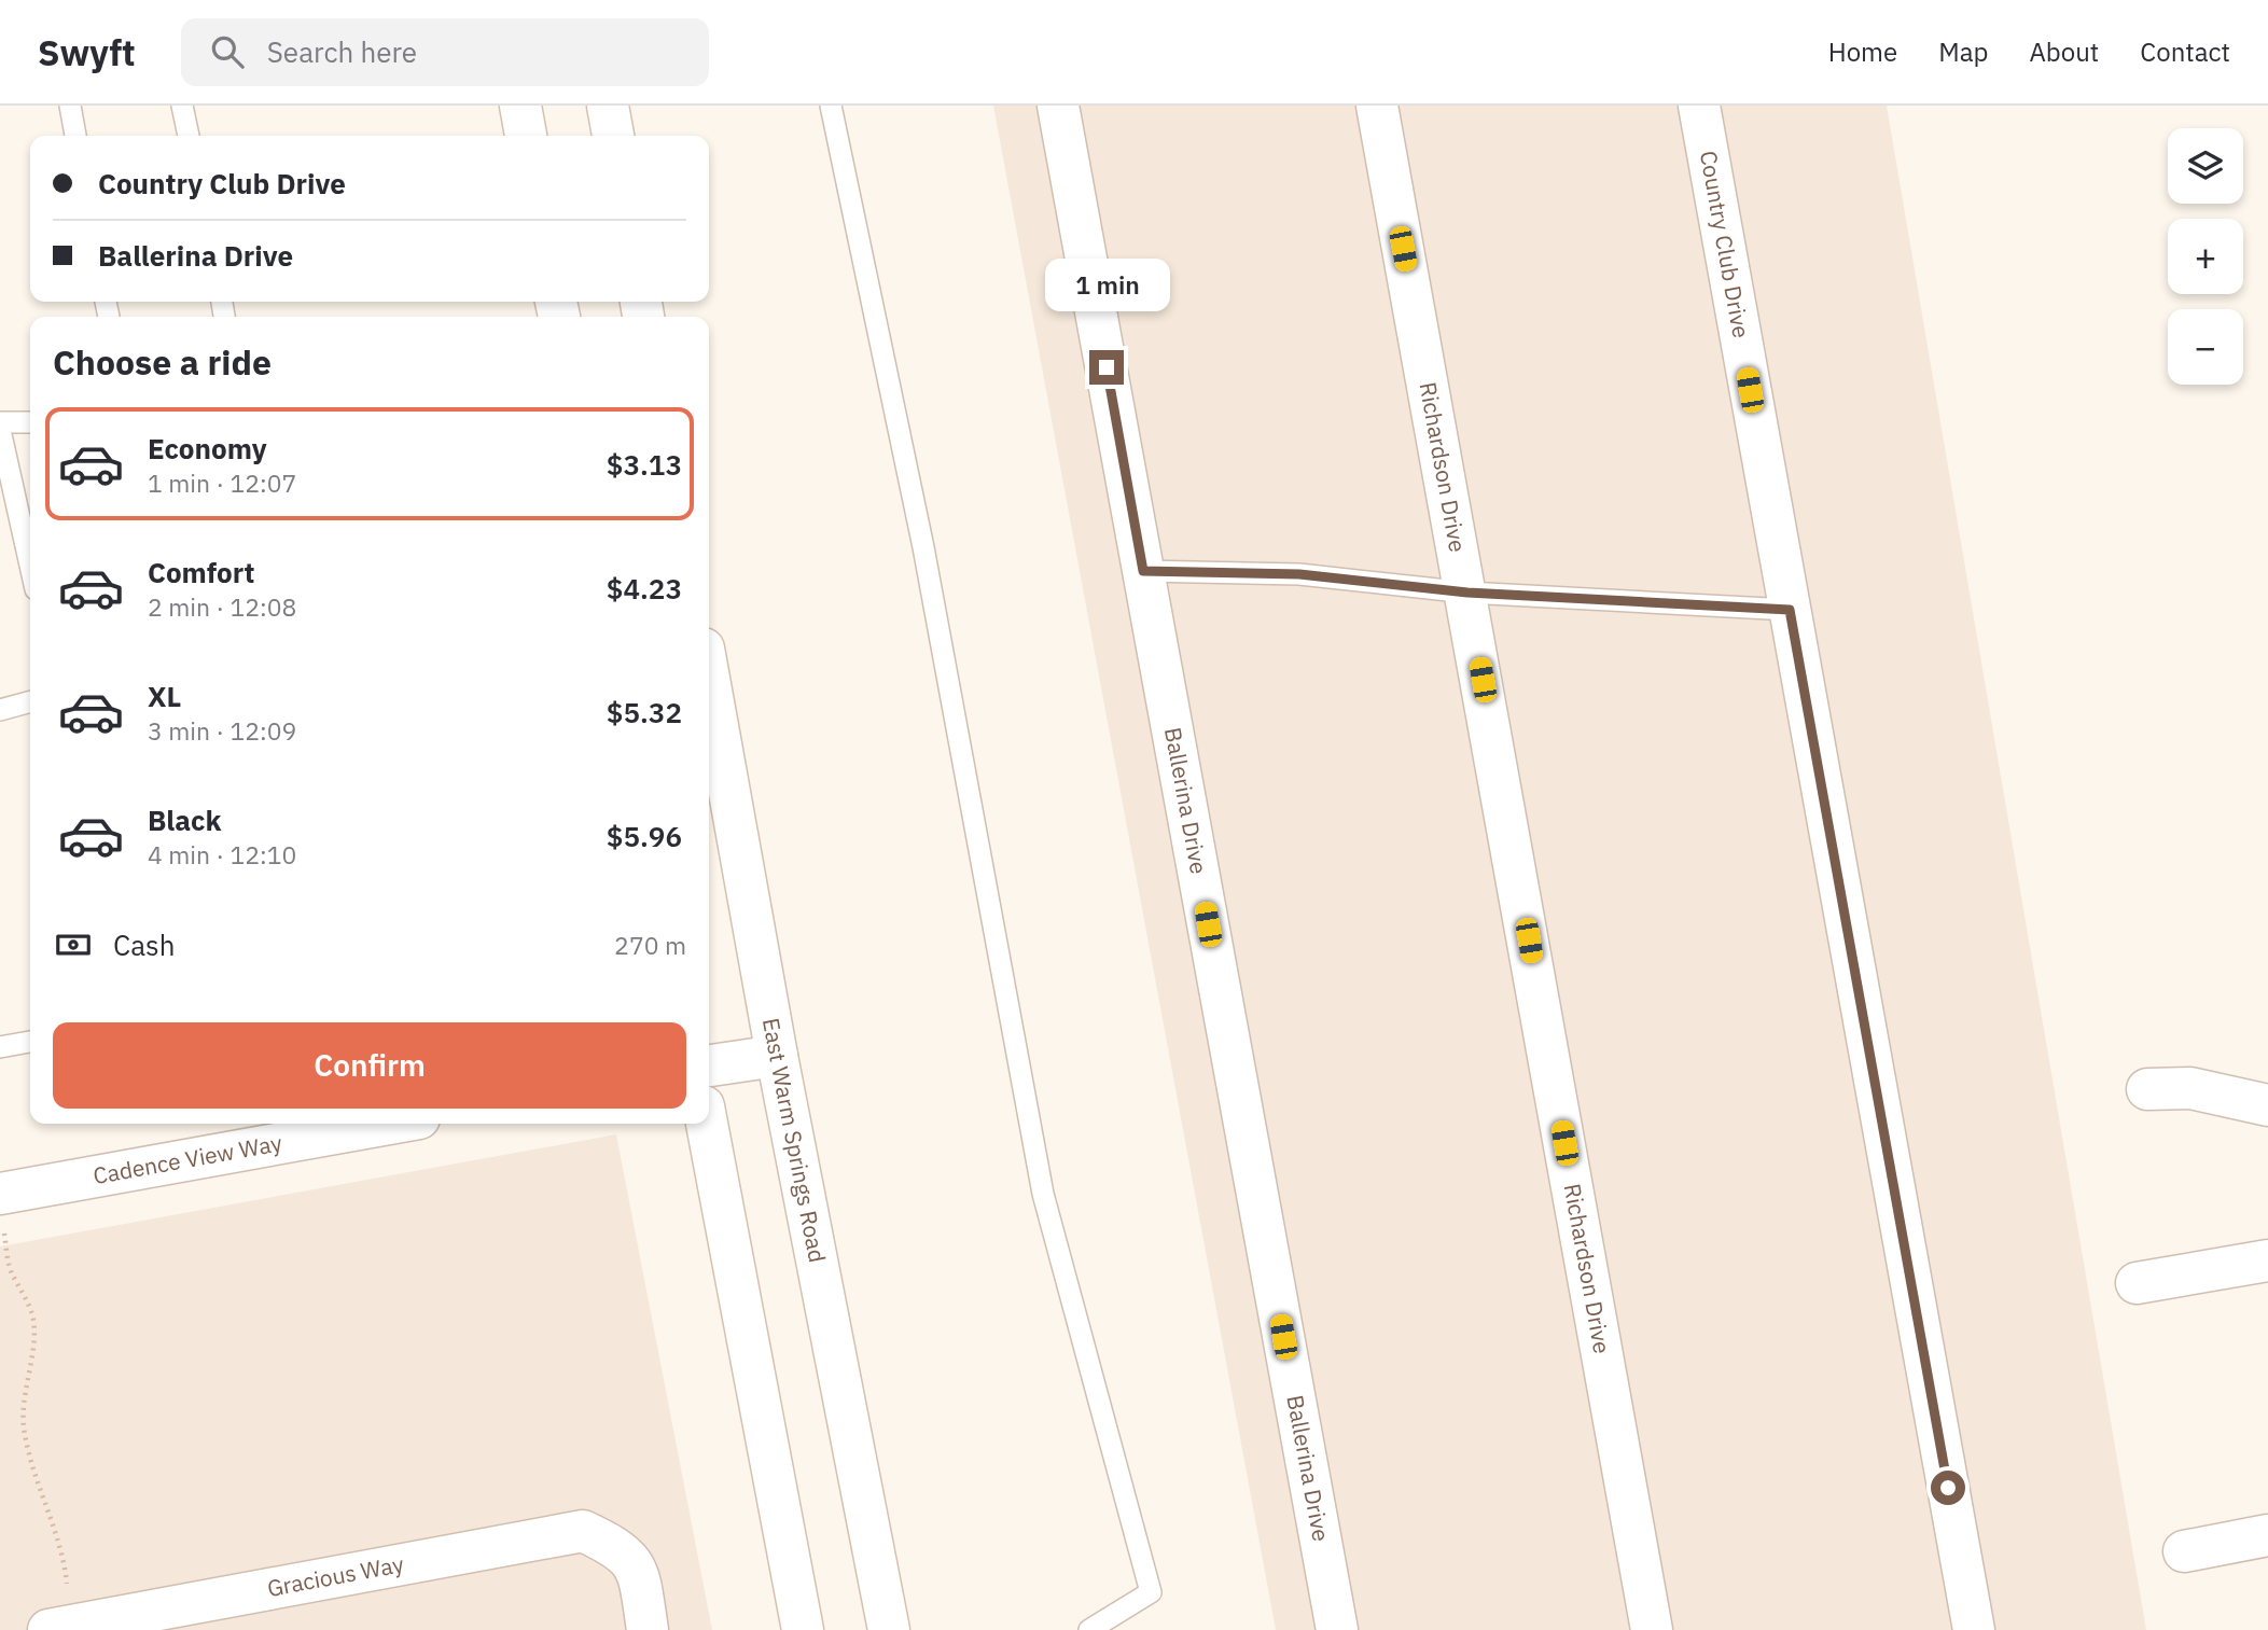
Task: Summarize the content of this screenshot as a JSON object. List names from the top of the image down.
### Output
{
  "streets": {
    "street": [
      "Country Club Drive",
      "Richardson Drive",
      "Ballerina Drive",
      "East Warm Springs Road",
      "Cadence View Way",
      "Gracious Way"
    ]
  },
  "page": {
    "header": "Swyft",
    "search": "Search here",
    "nav": [
      "Home",
      "Map",
      "About",
      "Contact"
    ],
    "map_buttons": ["+", "−"],
    "banner": ["Country Club Drive", "Ballerina Drive"],
    "bubble": "1 min",
    "heading": "Choose a ride",
    "list": [
      {
        "name": "Economy",
        "note": "1 min · 12:07",
        "value": "$3.13"
      },
      {
        "name": "Comfort",
        "note": "2 min · 12:08",
        "value": "$4.23"
      },
      {
        "name": "XL",
        "note": "3 min · 12:09",
        "value": "$5.32"
      },
      {
        "name": "Black",
        "note": "4 min · 12:10",
        "value": "$5.96"
      }
    ],
    "pay": ["Cash", "270 m"],
    "buttons": "Confirm"
  }
}
